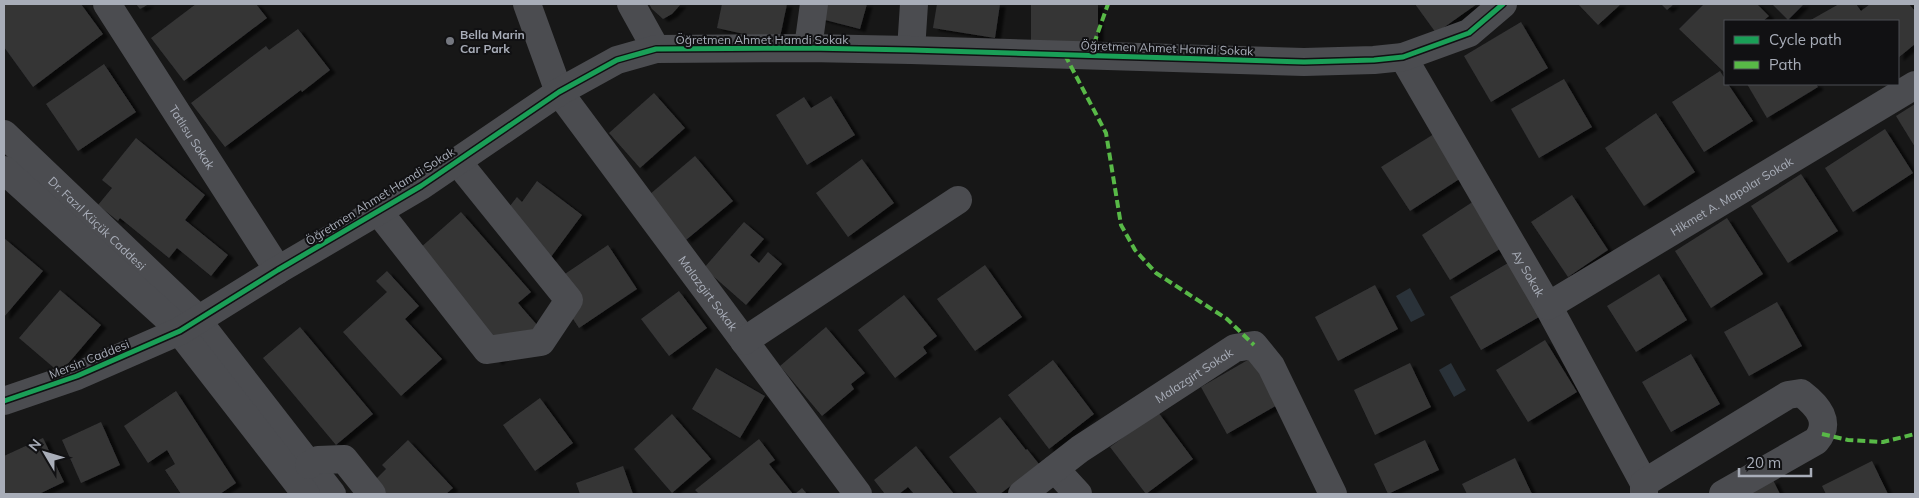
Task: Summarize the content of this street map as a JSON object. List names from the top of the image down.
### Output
{
  "streets": {
    "street": [
      "Öğretmen Ahmet Hamdi Sokak",
      "Tatlısu Sokak",
      "Hikmet A. Mapolar Sokak",
      "Dr. Fazıl Küçük Caddesi",
      "Ay Sokak",
      "Malazgirt Sokak",
      "Mersin Caddesi"
    ]
  },
  "crossings": [
    ["Öğretmen Ahmet Hamdi Sokak", "Tatlısu Sokak"],
    ["Öğretmen Ahmet Hamdi Sokak", "Dr. Fazıl Küçük Caddesi"],
    ["Öğretmen Ahmet Hamdi Sokak", "Ay Sokak"],
    ["Öğretmen Ahmet Hamdi Sokak", "Malazgirt Sokak"],
    ["Öğretmen Ahmet Hamdi Sokak", "Mersin Caddesi"],
    ["Hikmet A. Mapolar Sokak", "Ay Sokak"],
    ["Dr. Fazıl Küçük Caddesi", "Mersin Caddesi"]
  ],
  "places": ["Bella Marin Car Park"],
  "legend": ["Cycle path", "Path"],
  "scale_bar": "20 m",
  "north": "top left"
}
